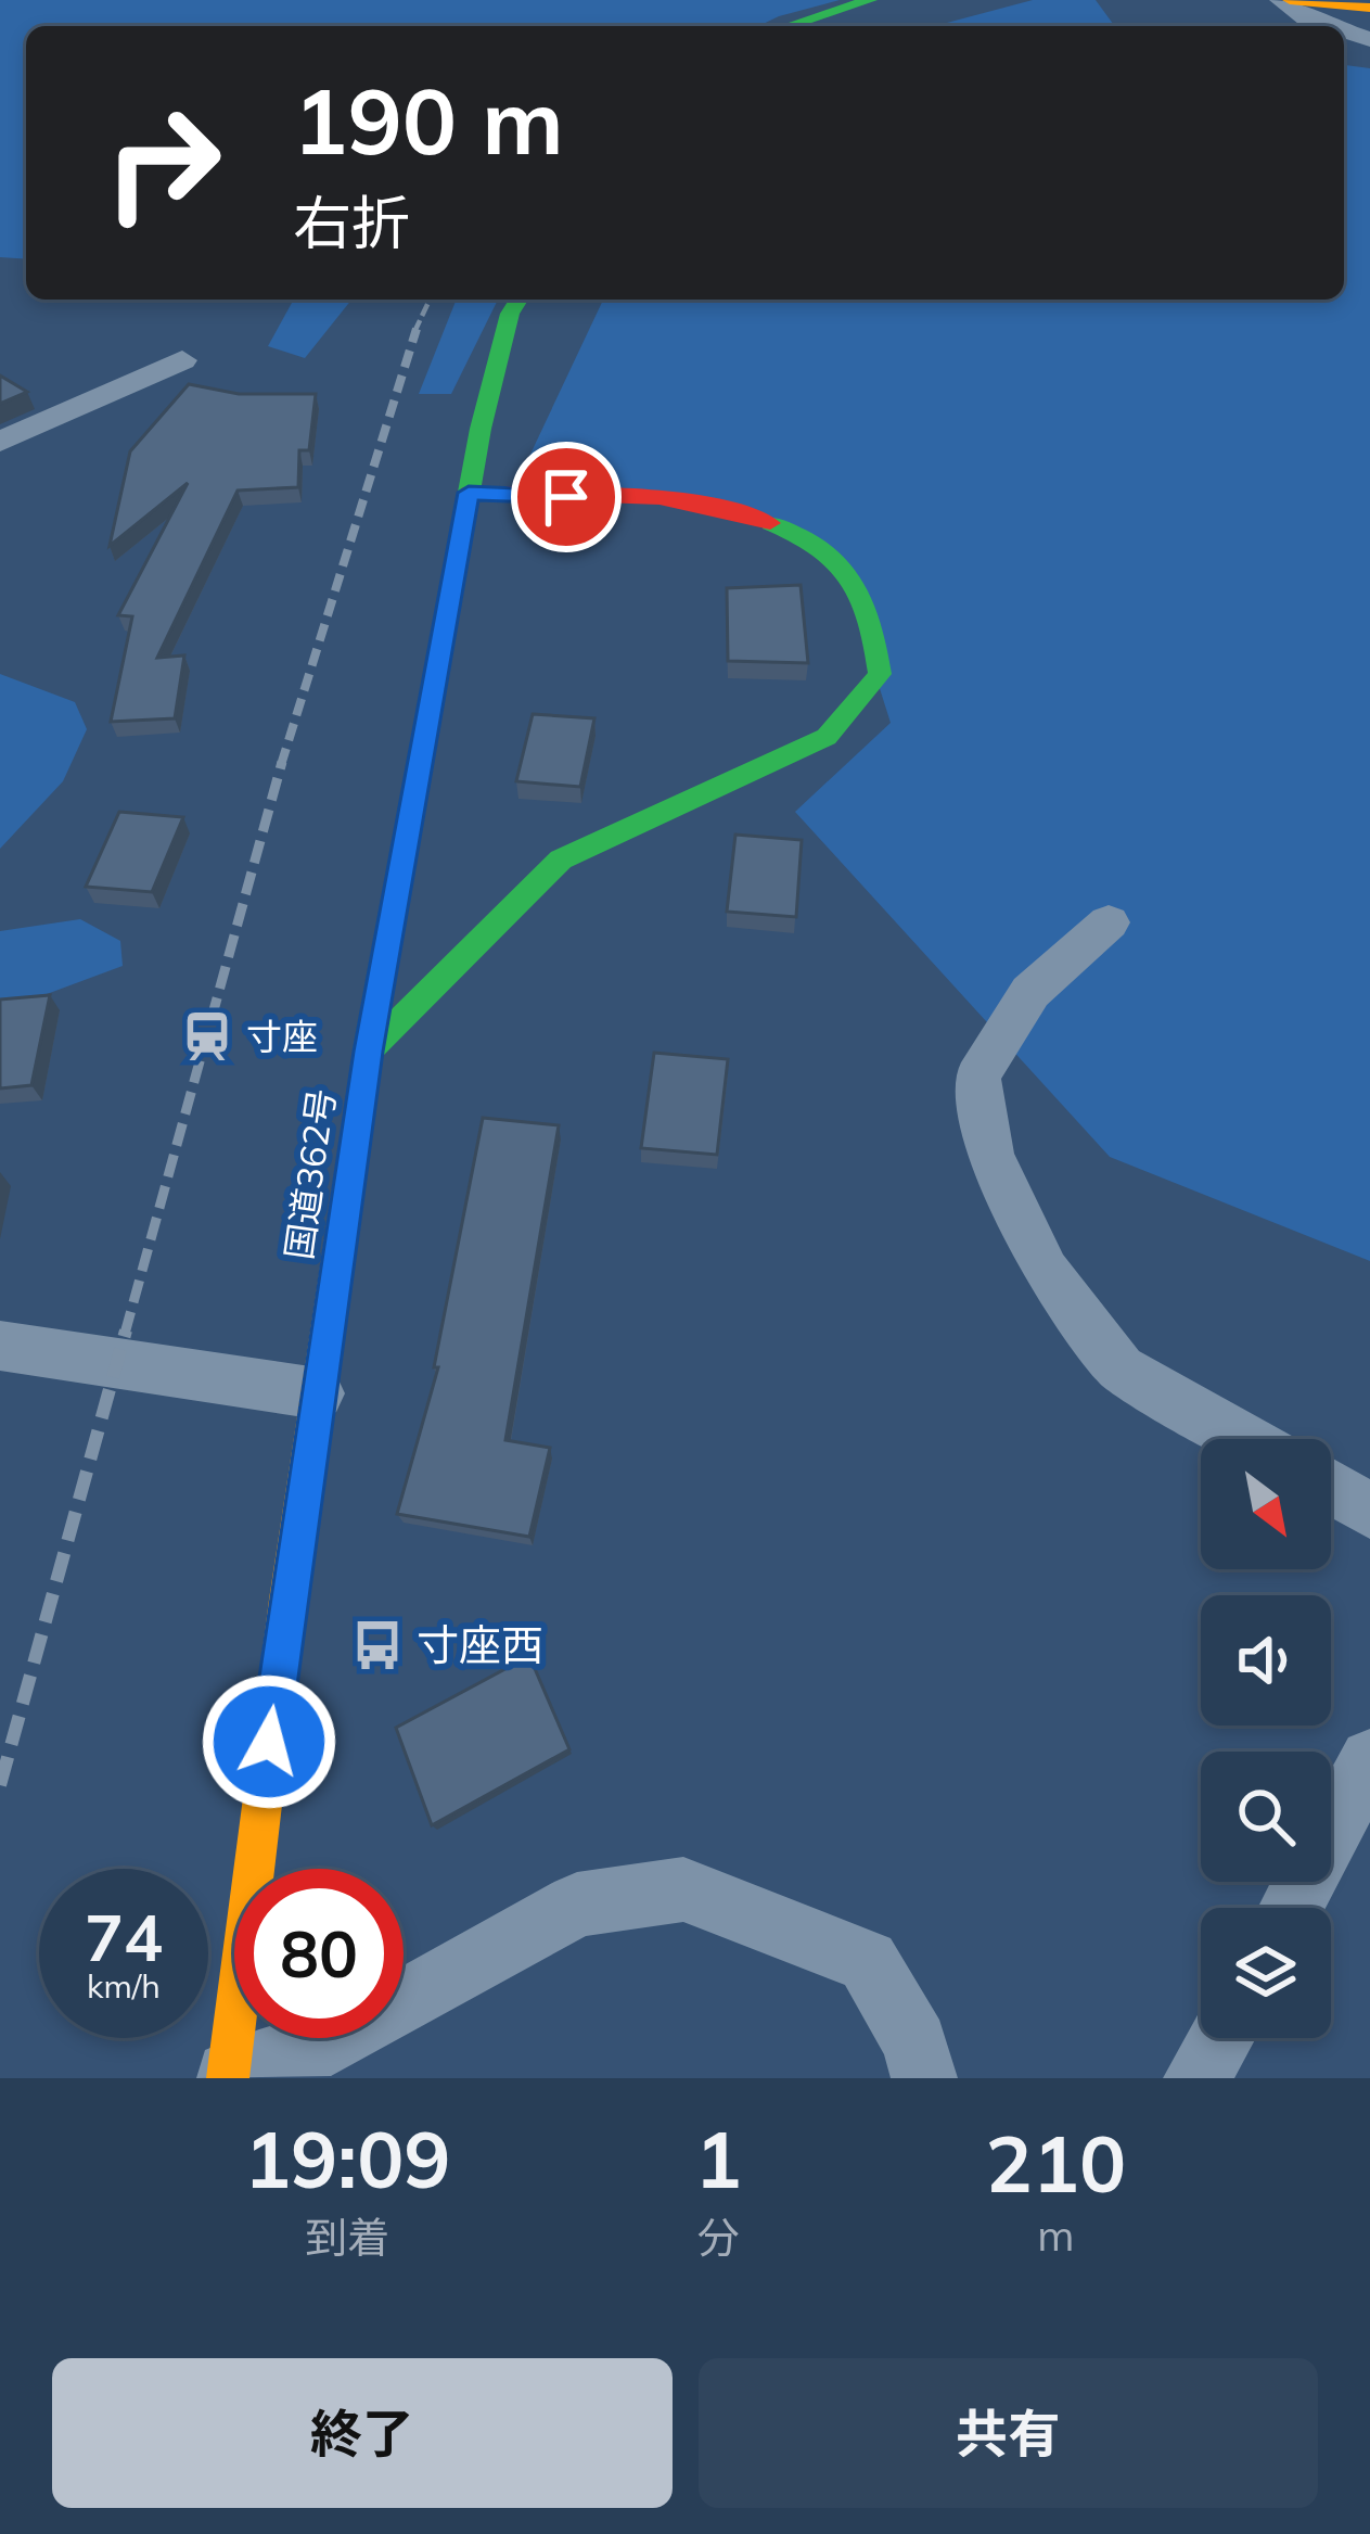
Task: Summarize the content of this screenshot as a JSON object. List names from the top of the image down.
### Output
{
  "streets": {
    "main road": ["国道362号"]
  },
  "places": {
    "station": ["寸座"],
    "bus stop": ["寸座西"]
  },
  "north": "bottom right",
  "page": {
    "turn": ["190 m", "右折"],
    "speed": "74 km/h",
    "limit": "80",
    "eta": [
      "19:09",
      "到着",
      "1",
      "分",
      "210",
      "m"
    ],
    "buttons": ["終了", "共有"]
  }
}
